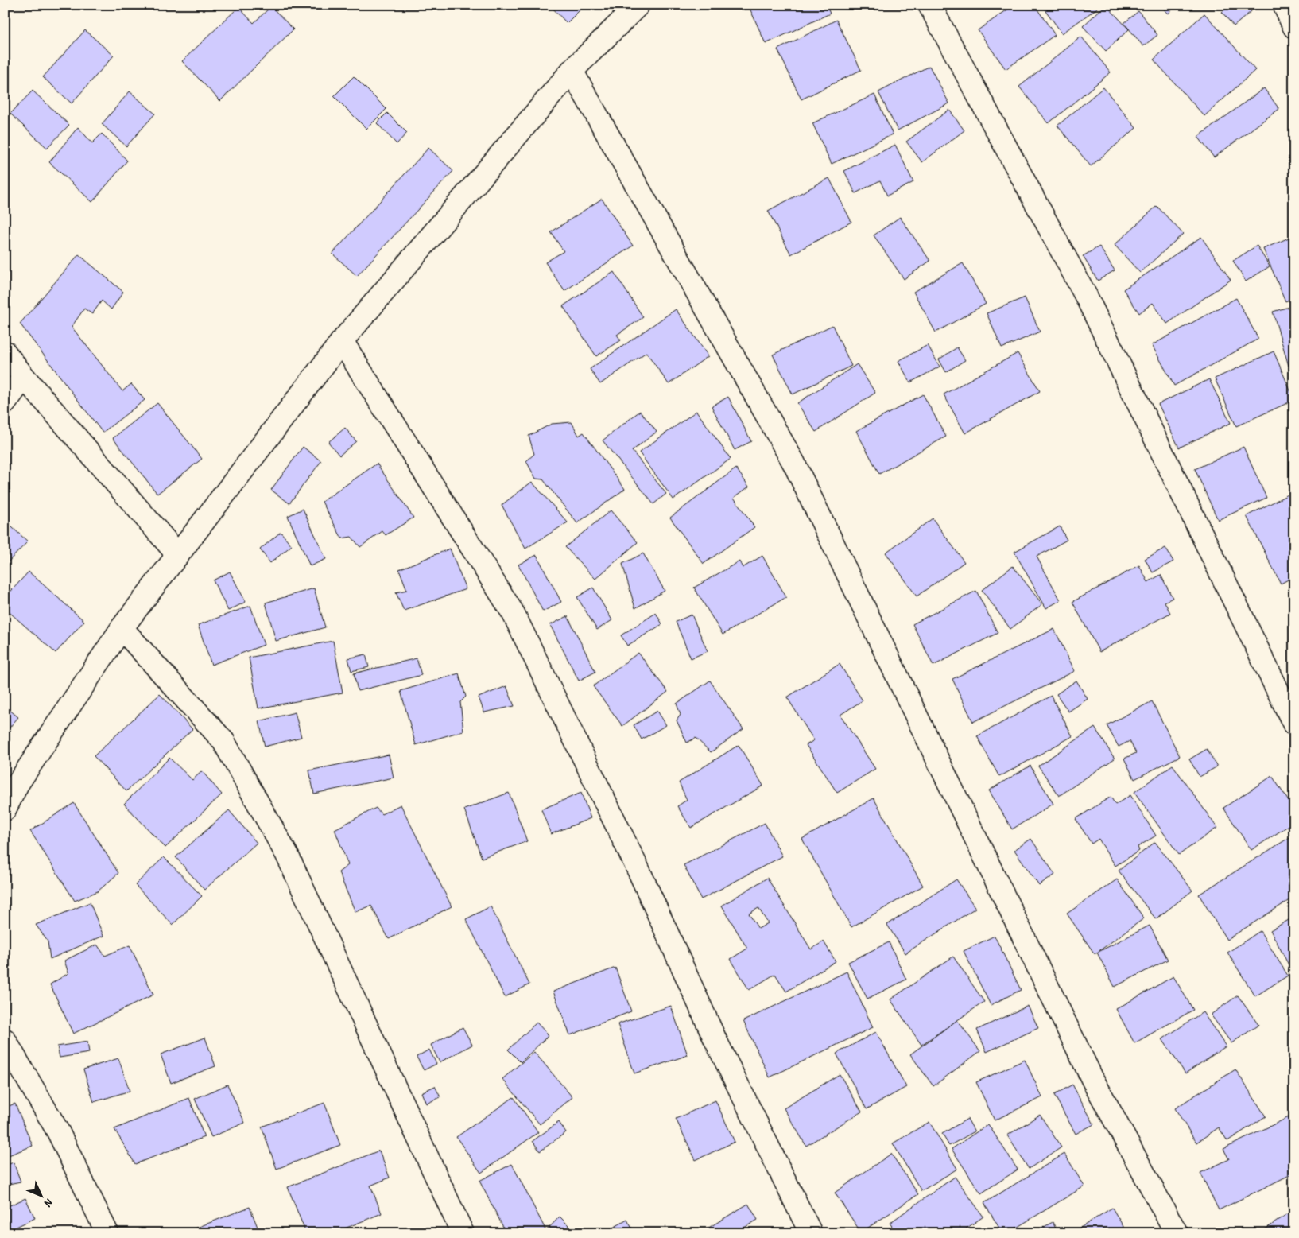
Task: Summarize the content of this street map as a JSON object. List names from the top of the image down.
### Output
{
  "north": "bottom right"
}
